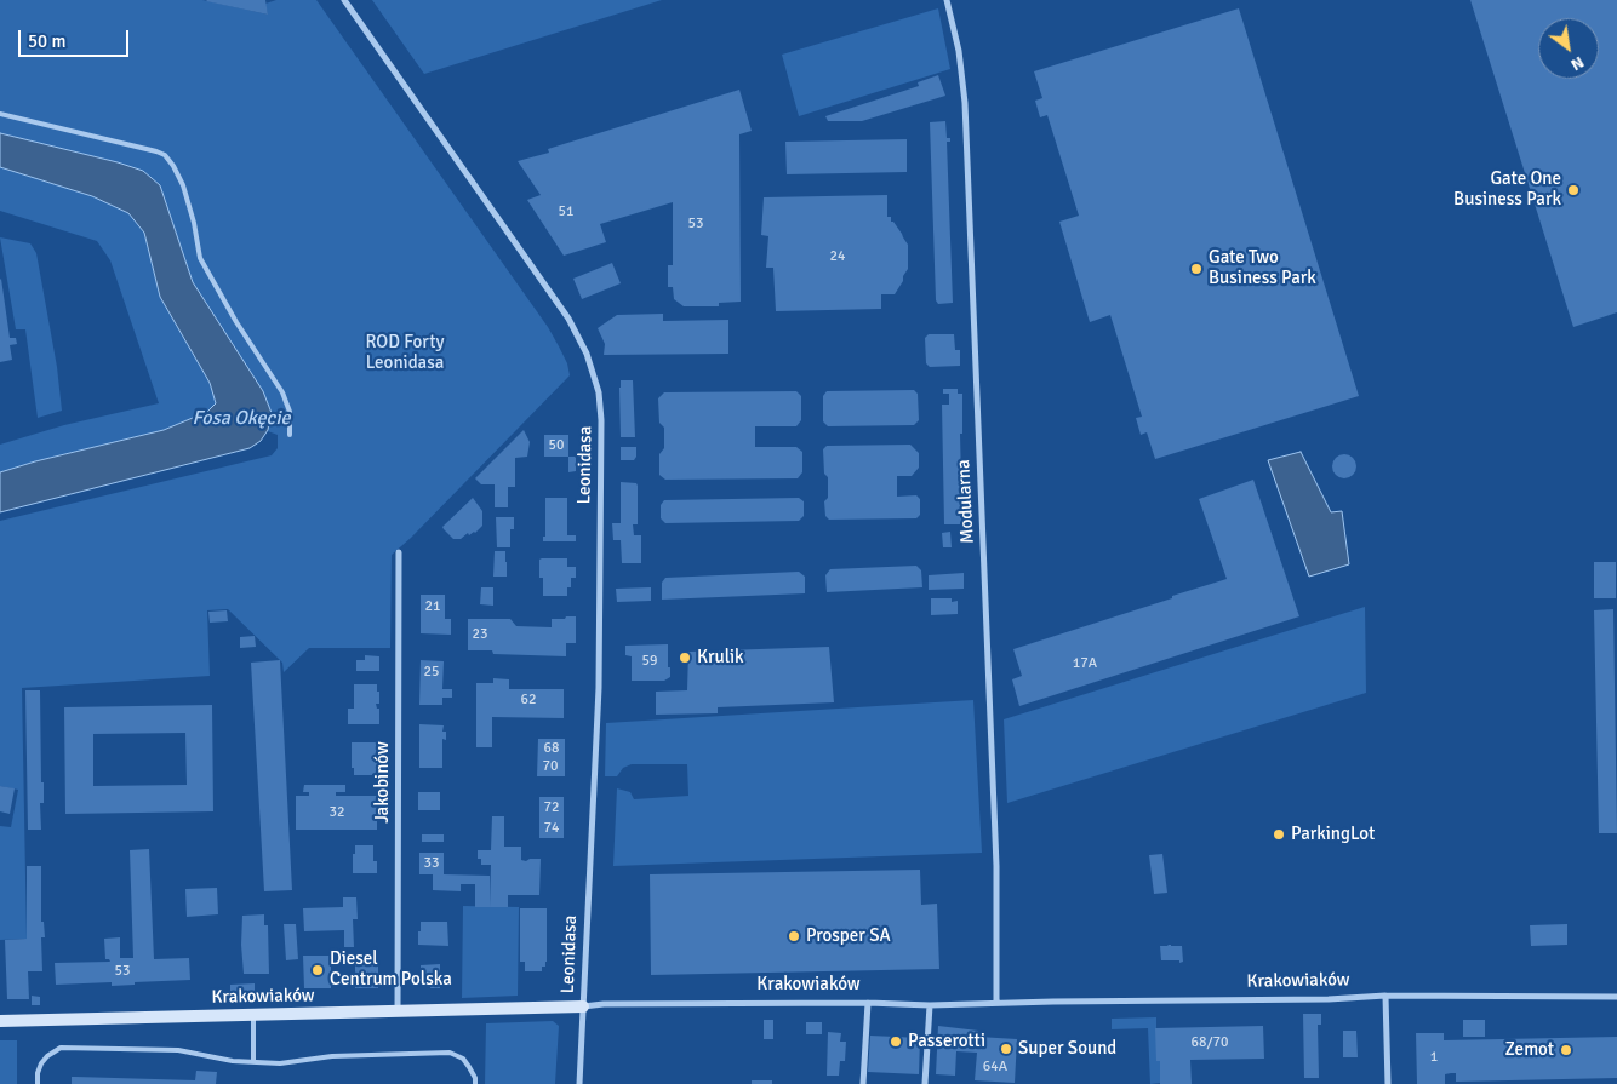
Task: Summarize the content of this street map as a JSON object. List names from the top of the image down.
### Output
{
  "streets": {
    "street": [
      "Leonidasa",
      "Modularna",
      "Jakobinów",
      "Krakowiaków"
    ]
  },
  "crossings": [
    ["Leonidasa", "Krakowiaków"],
    ["Modularna", "Krakowiaków"],
    ["Jakobinów", "Krakowiaków"]
  ],
  "water": ["Fosa Okęcie"],
  "parks": ["ROD Forty Leonidasa"],
  "places": [
    "Gate One Business Park",
    "Gate Two Business Park",
    "Krulik",
    "ParkingLot",
    "Prosper SA",
    "Diesel Centrum Polska",
    "Passerotti",
    "Super Sound",
    "Zemot"
  ],
  "house_numbers": [
    "51",
    "53",
    "24",
    "50",
    "21",
    "23",
    "59",
    "17A",
    "25",
    "62",
    "68",
    "70",
    "72",
    "32",
    "74",
    "33",
    "53",
    "68/70",
    "1",
    "64A"
  ],
  "scale_bar": "50 m",
  "north": "bottom right"
}
